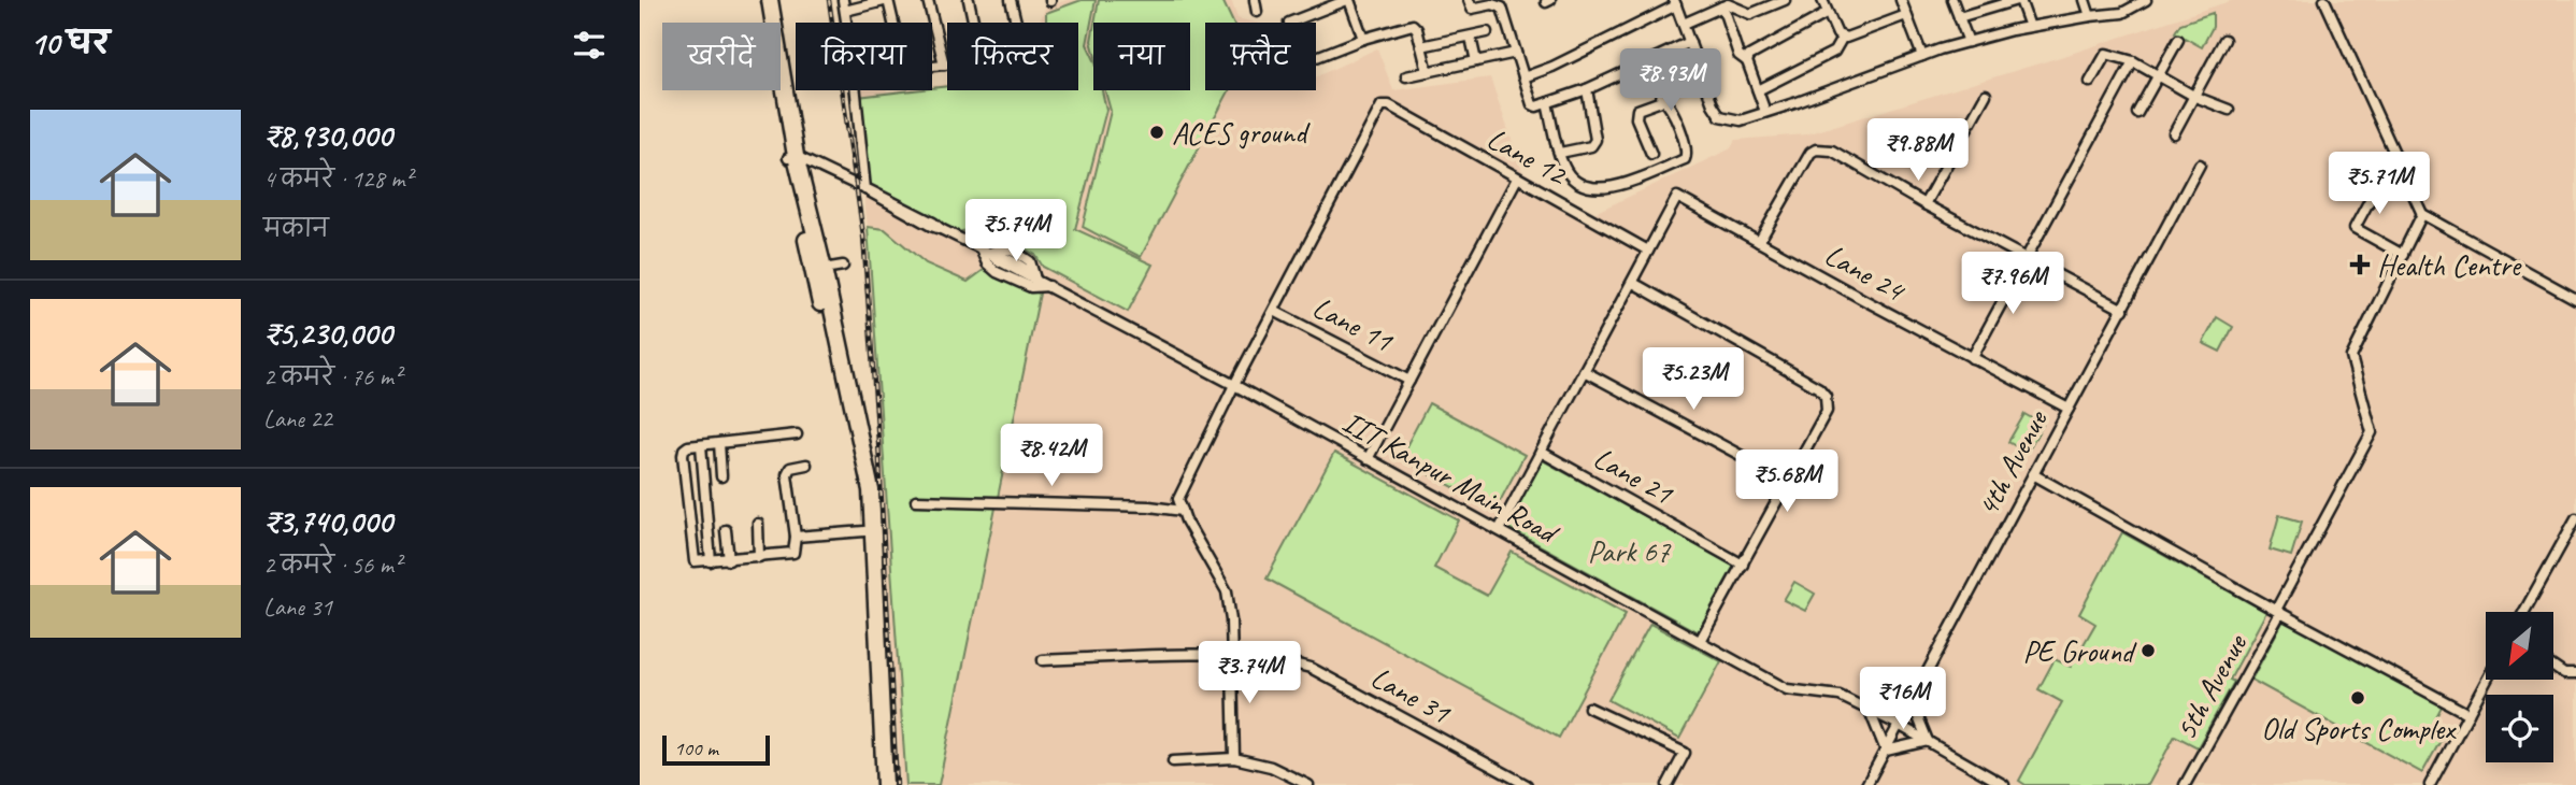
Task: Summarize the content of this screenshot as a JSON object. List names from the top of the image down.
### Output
{
  "streets": {
    "street": [
      "Lane 12",
      "Lane 24",
      "Lane 11",
      "4th Avenue",
      "Lane 21",
      "IIT Kanpur Main Road",
      "5th Avenue",
      "Lane 31"
    ]
  },
  "crossings": [
    ["Lane 12", "Lane 24"],
    ["Lane 12", "Lane 11"],
    ["Lane 24", "4th Avenue"],
    ["4th Avenue", "IIT Kanpur Main Road"]
  ],
  "parks": ["Park 67"],
  "places": {
    "other": ["ACES ground", "PE Ground", "Old Sports Complex"],
    "health": ["Health Centre"]
  },
  "scale_bar": "100 m",
  "north": "bottom left",
  "page": {
    "heading": "10 घर",
    "chip": [
      "खरीदें",
      "किराया",
      "फ़िल्टर",
      "नया",
      "फ़्लैट"
    ],
    "price": [
      "₹8.93M",
      "₹9.88M",
      "₹5.71M",
      "₹5.74M",
      "₹7.96M",
      "₹5.23M",
      "₹8.42M",
      "₹5.68M",
      "₹3.74M",
      "₹16M"
    ],
    "list": [
      {
        "name": "₹8,930,000",
        "note": "4 कमरे · 128 m² · मकान"
      },
      {
        "name": "₹5,230,000",
        "note": "2 कमरे · 76 m² · Lane 22"
      },
      {
        "name": "₹3,740,000",
        "note": "2 कमरे · 56 m² · Lane 31"
      }
    ],
    "scale": "100 m"
  }
}
